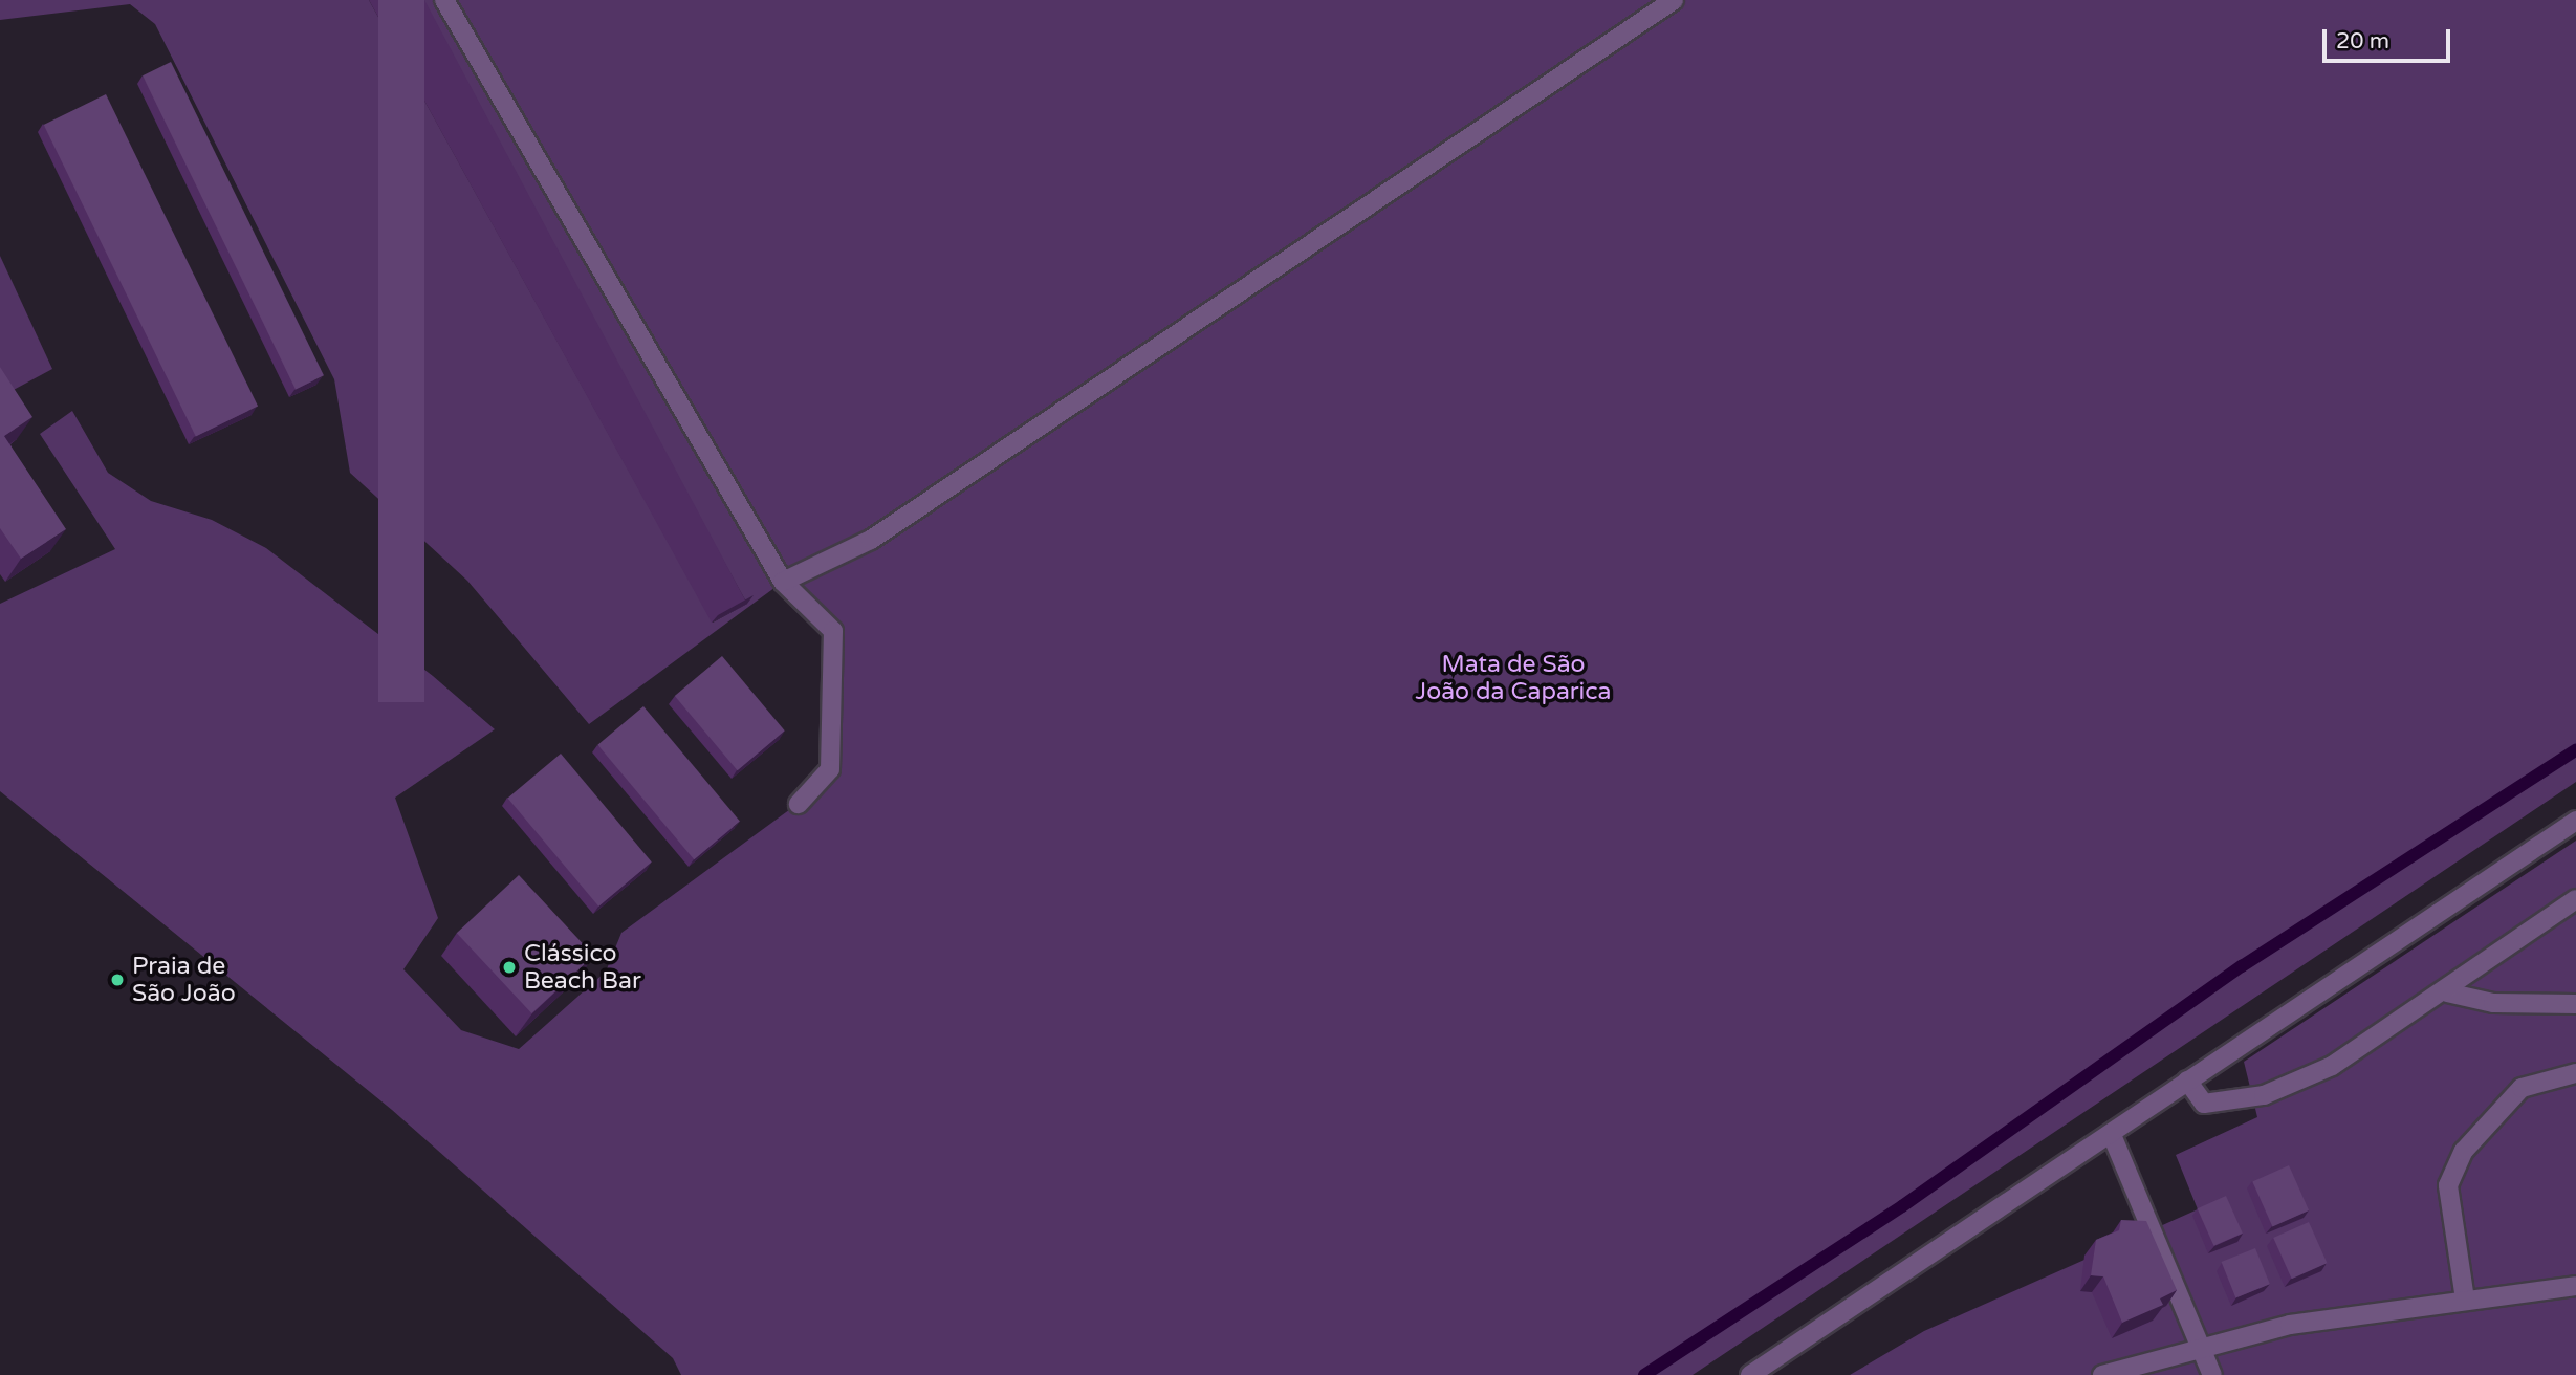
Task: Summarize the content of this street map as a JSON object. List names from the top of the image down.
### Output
{
  "parks": ["Mata de São João da Caparica"],
  "places": ["Clássico Beach Bar", "Praia de São João"],
  "scale_bar": "20 m"
}
